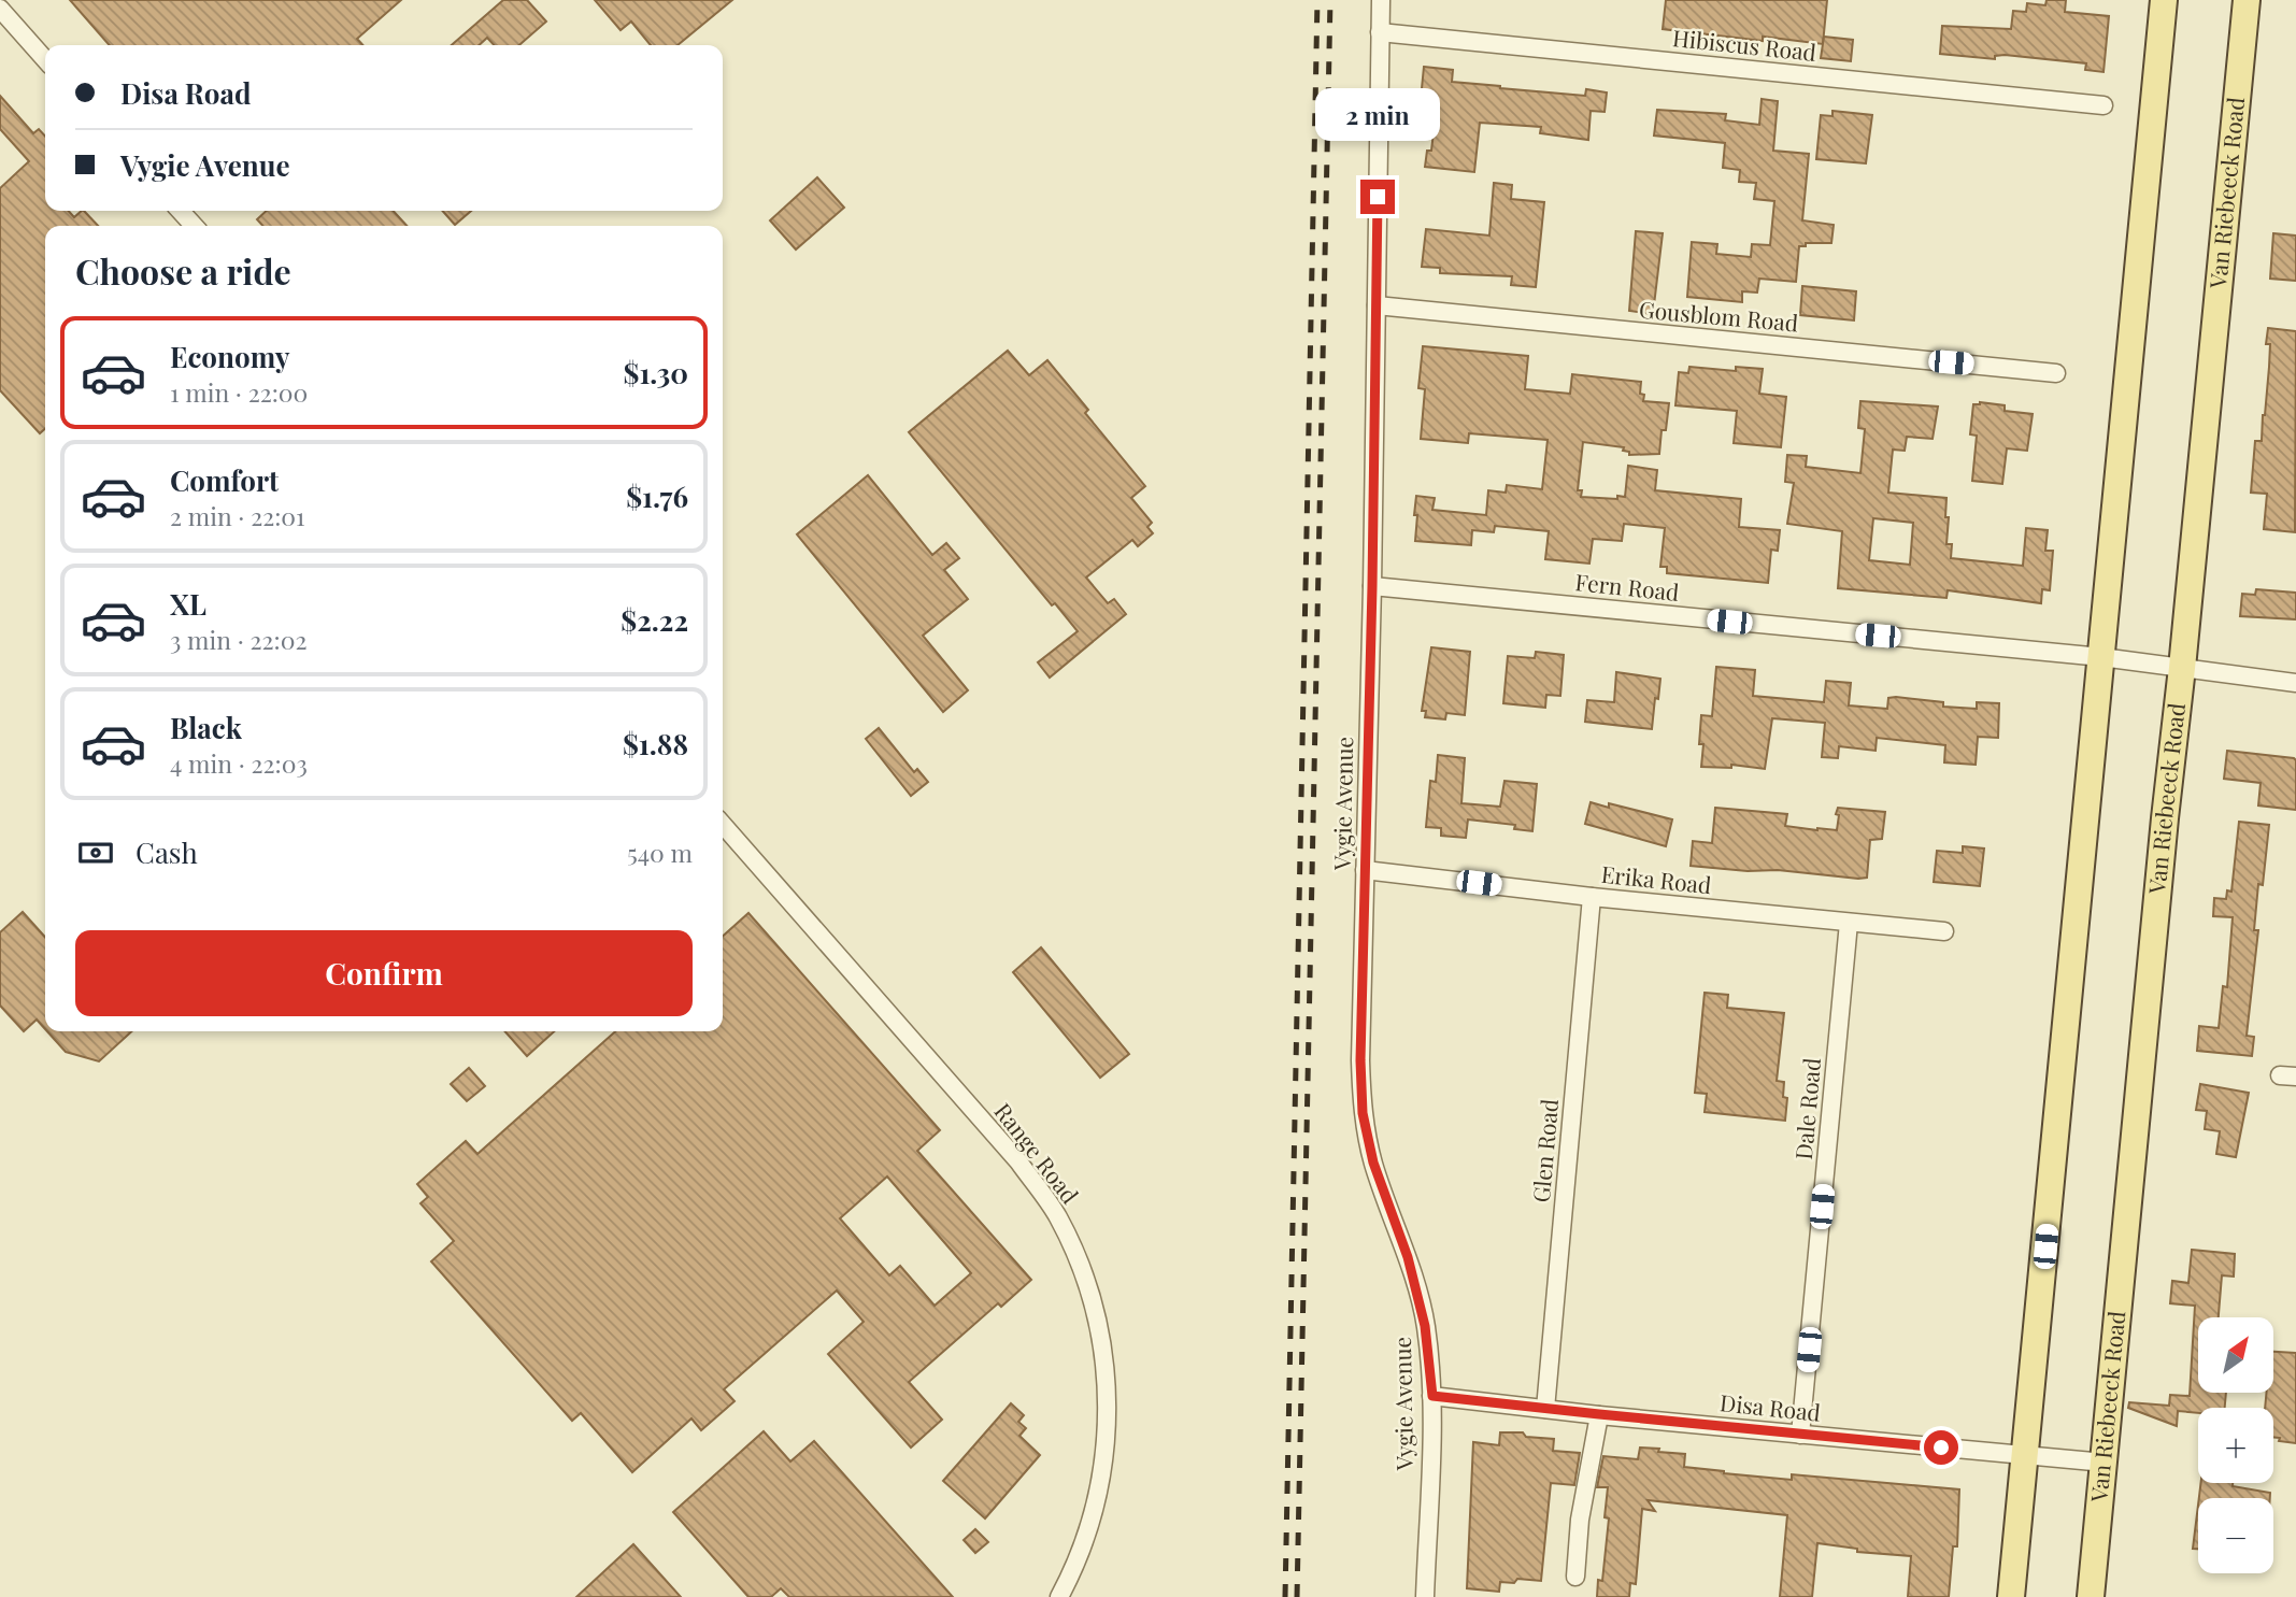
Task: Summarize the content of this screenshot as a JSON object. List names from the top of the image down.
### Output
{
  "streets": {
    "main road": ["Van Riebeeck Road"],
    "street": [
      "Hibiscus Road",
      "Gousblom Road",
      "Fern Road",
      "Vygie Avenue",
      "Erika Road",
      "Dale Road",
      "Glen Road",
      "Range Road",
      "Disa Road"
    ]
  },
  "crossings": [
    ["Hibiscus Road", "Vygie Avenue"],
    ["Van Riebeeck Road", "Fern Road"],
    ["Van Riebeeck Road", "Disa Road"],
    ["Gousblom Road", "Vygie Avenue"],
    ["Fern Road", "Vygie Avenue"],
    ["Vygie Avenue", "Erika Road"],
    ["Vygie Avenue", "Disa Road"],
    ["Erika Road", "Dale Road"],
    ["Erika Road", "Glen Road"],
    ["Dale Road", "Disa Road"],
    ["Glen Road", "Disa Road"]
  ],
  "north": "top right",
  "page": {
    "banner": ["Disa Road", "Vygie Avenue"],
    "bubble": "2 min",
    "heading": "Choose a ride",
    "list": [
      {
        "name": "Economy",
        "note": "1 min · 22:00",
        "value": "$1.30"
      },
      {
        "name": "Comfort",
        "note": "2 min · 22:01",
        "value": "$1.76"
      },
      {
        "name": "XL",
        "note": "3 min · 22:02",
        "value": "$2.22"
      },
      {
        "name": "Black",
        "note": "4 min · 22:03",
        "value": "$1.88"
      }
    ],
    "pay": ["Cash", "540 m"],
    "buttons": "Confirm",
    "map_buttons": ["+", "−"]
  }
}
